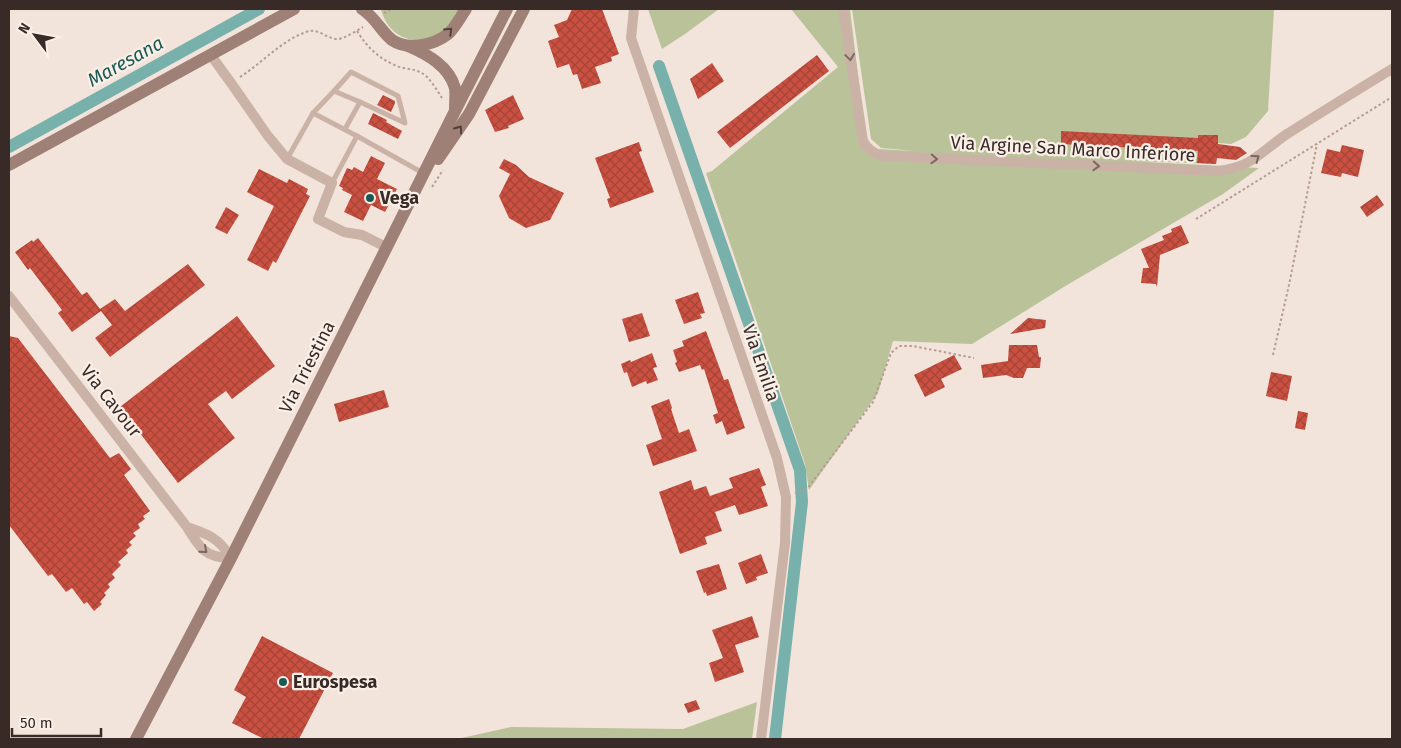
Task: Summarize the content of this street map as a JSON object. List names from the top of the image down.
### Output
{
  "streets": {
    "main road": ["Via Triestina"],
    "street": ["Via Argine San Marco Inferiore", "Via Emilia", "Via Cavour"]
  },
  "crossings": [
    ["Via Triestina", "Via Cavour"]
  ],
  "water": ["Maresana"],
  "places": ["Vega", "Eurospesa"],
  "scale_bar": "50 m",
  "north": "top left"
}
